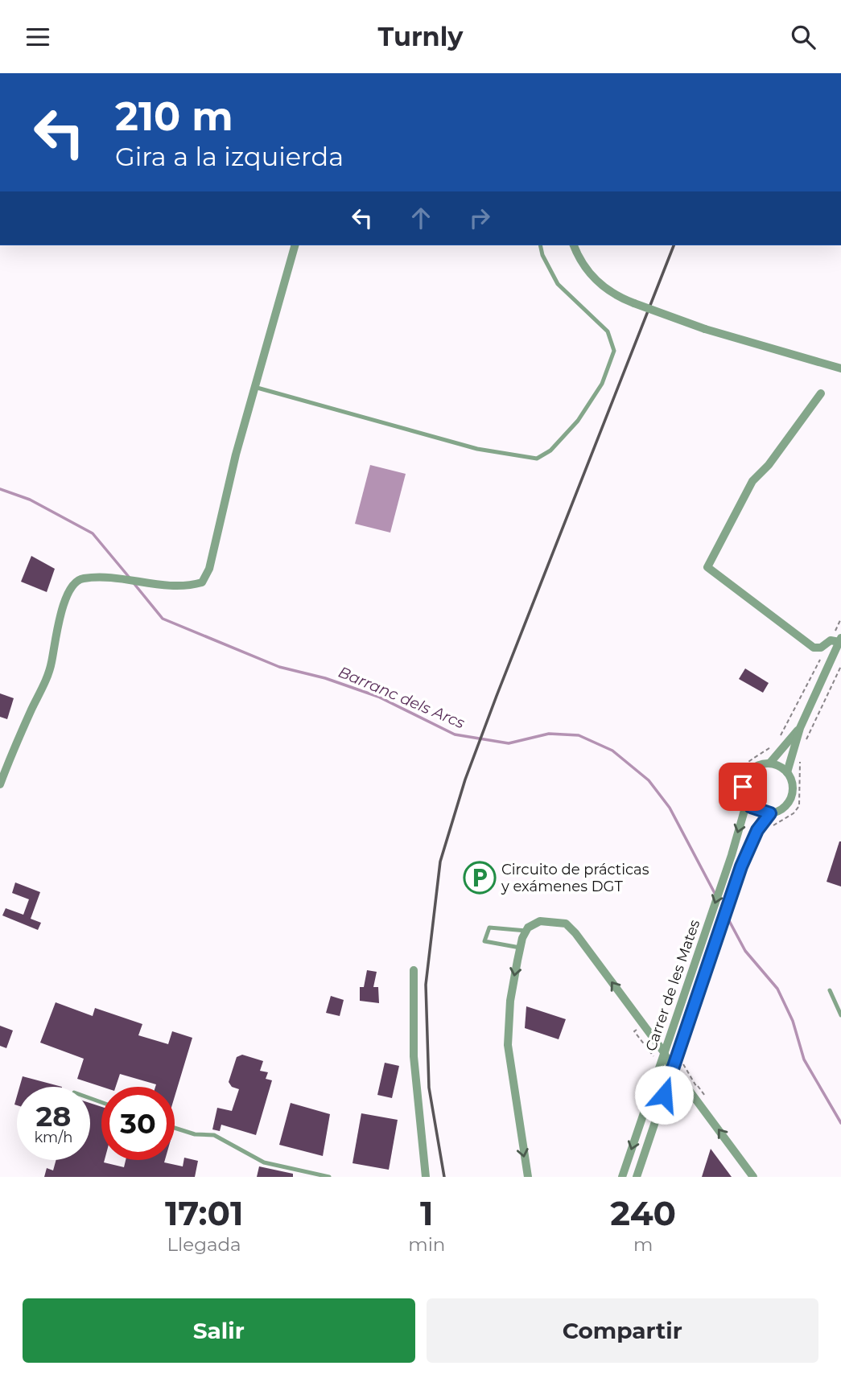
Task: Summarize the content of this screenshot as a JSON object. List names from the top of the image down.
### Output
{
  "streets": {
    "street": ["Carrer de les Mates"]
  },
  "water": ["Barranc dels Arcs"],
  "places": {
    "parking": ["Circuito de prácticas y exámenes DGT"]
  },
  "page": {
    "header": "Turnly",
    "turn": ["210 m", "Gira a la izquierda"],
    "speed": "28 km/h",
    "limit": "30",
    "eta": [
      "17:01",
      "Llegada",
      "1",
      "min",
      "240",
      "m"
    ],
    "buttons": ["Salir", "Compartir"]
  }
}
